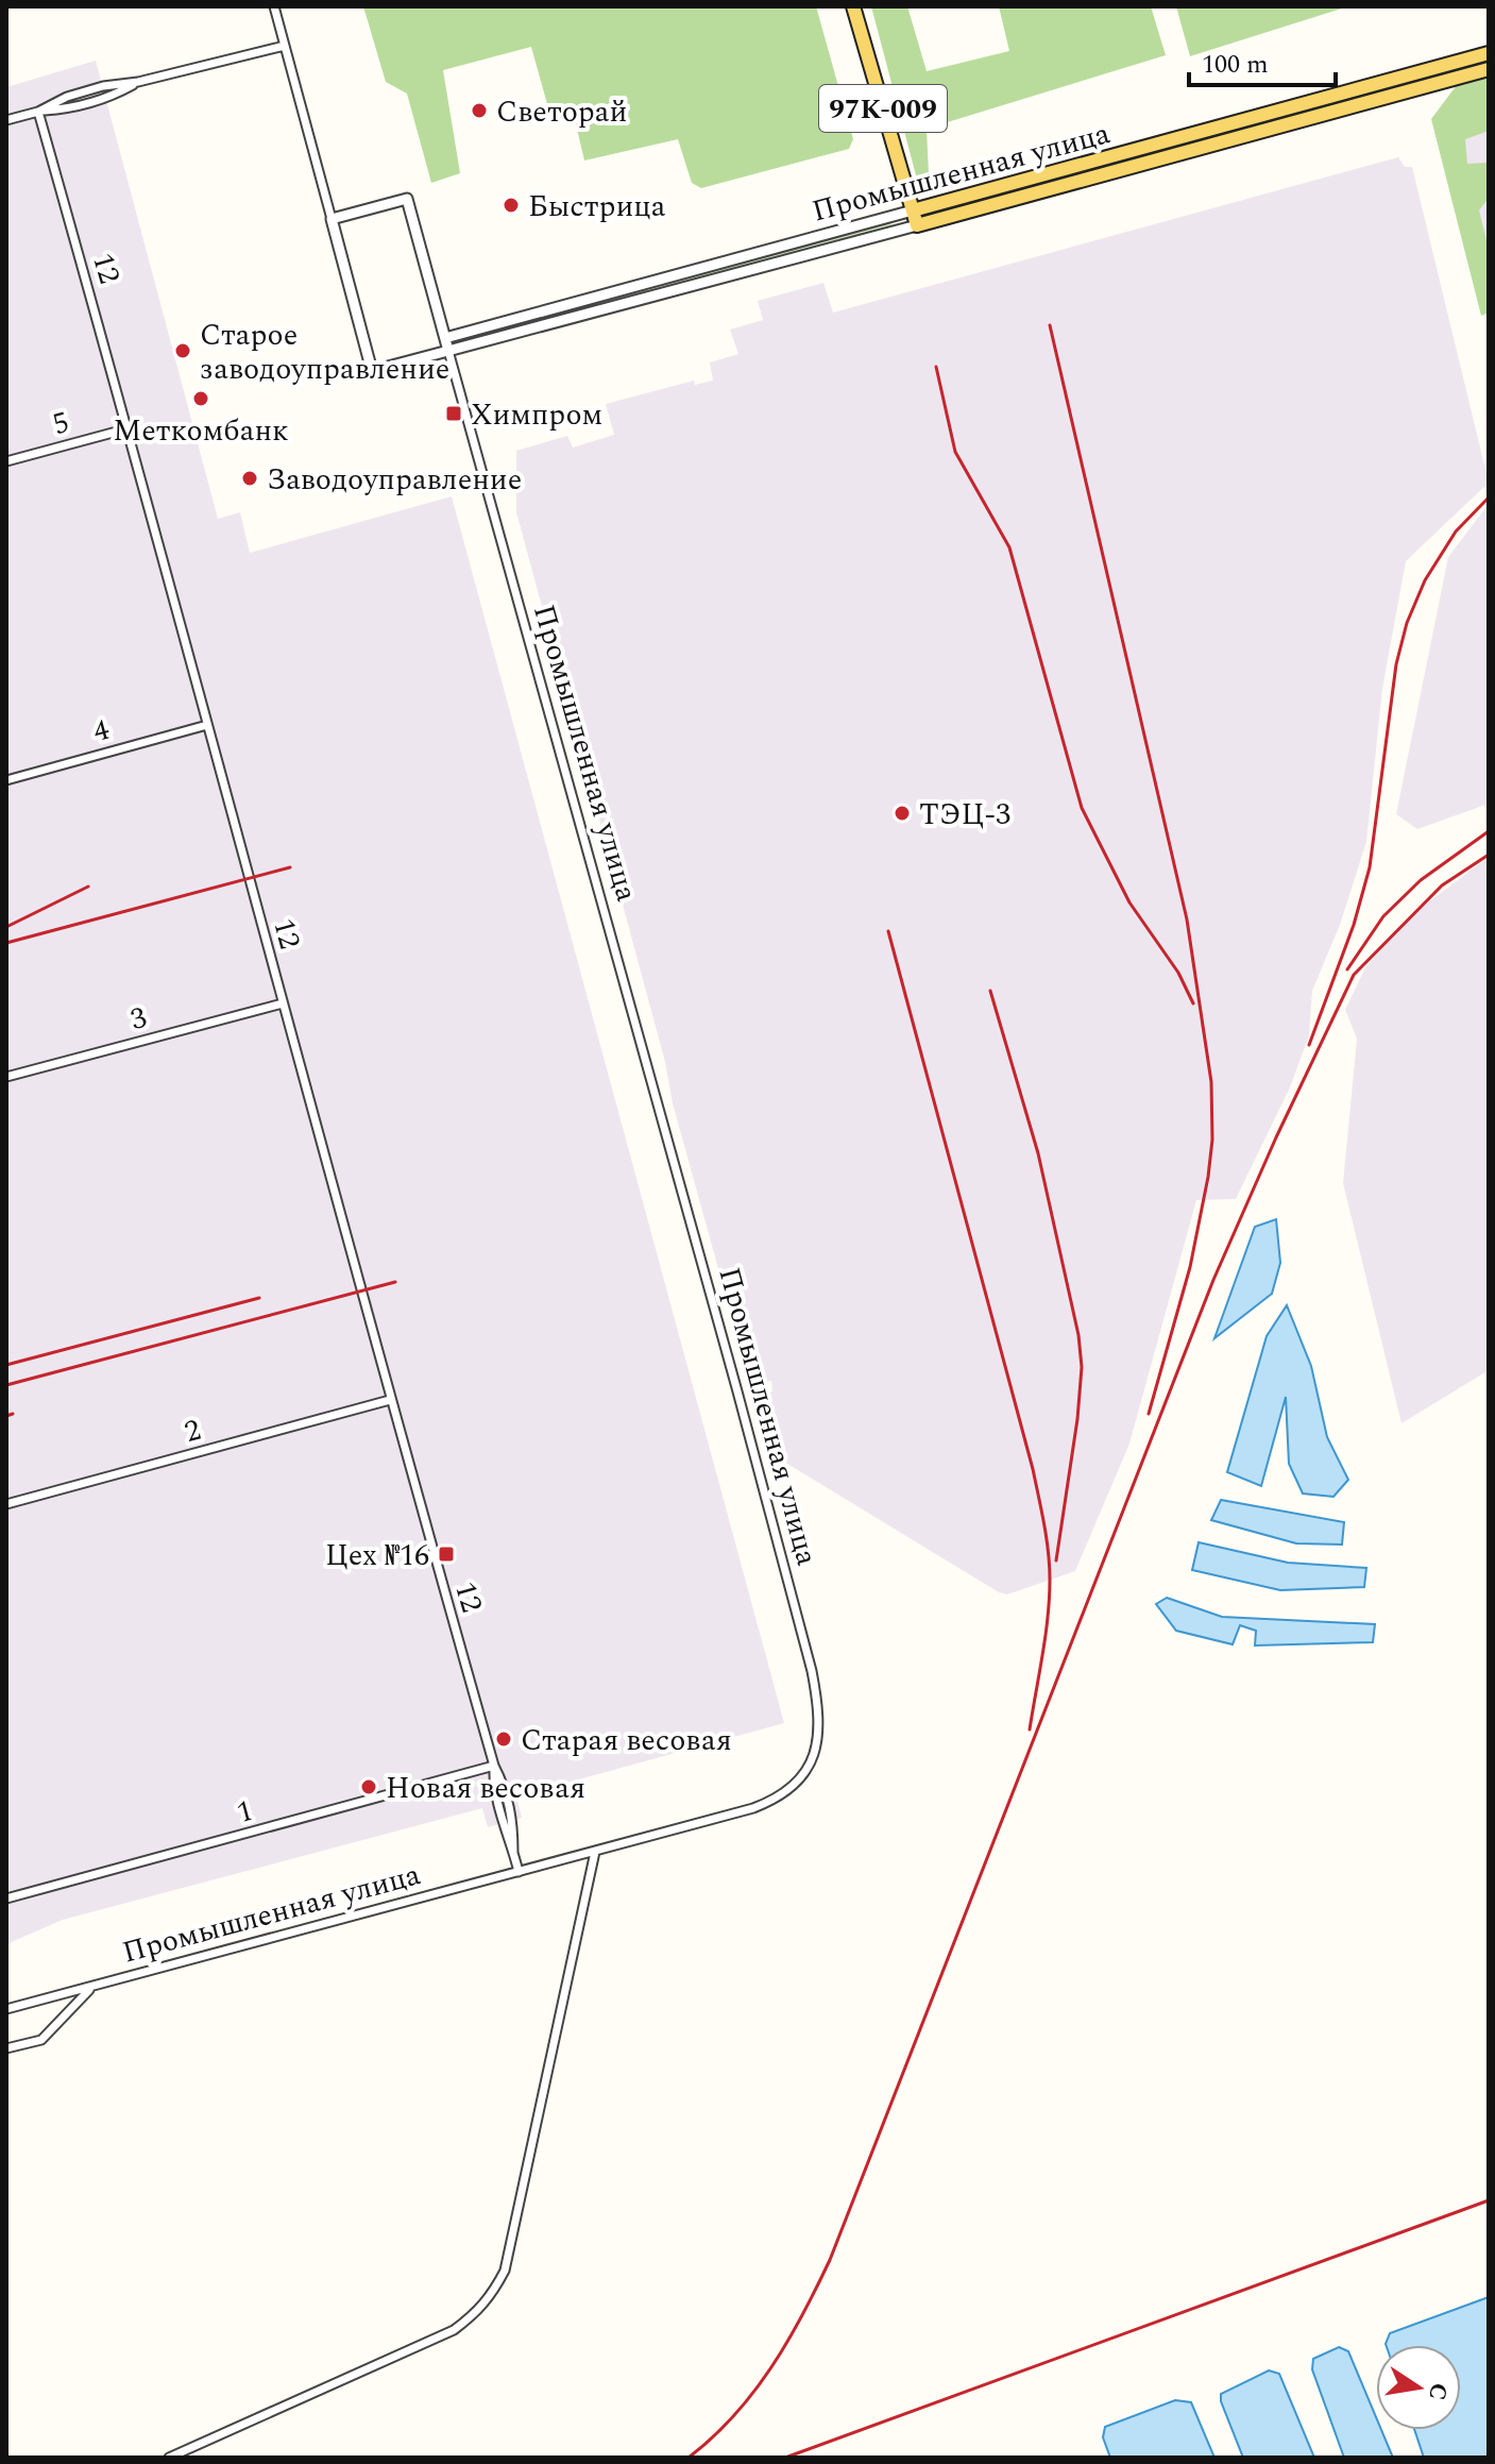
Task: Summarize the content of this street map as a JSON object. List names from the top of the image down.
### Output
{
  "streets": {
    "main road": ["97К-009", "Промышленная улица"],
    "street": [
      "12",
      "5",
      "4",
      "3",
      "2",
      "1"
    ]
  },
  "crossings": [
    ["97К-009", "Промышленная улица"],
    ["Промышленная улица", "12"],
    ["12", "5"],
    ["12", "4"],
    ["12", "3"],
    ["12", "2"],
    ["12", "1"]
  ],
  "places": {
    "other": [
      "Светорай",
      "Быстрица",
      "Старое заводоуправление",
      "Меткомбанк",
      "Заводоуправление",
      "ТЭЦ-3",
      "Старая весовая",
      "Новая весовая"
    ],
    "transit": ["Химпром", "Цех №16"]
  },
  "scale_bar": "100 m",
  "north": "right"
}
